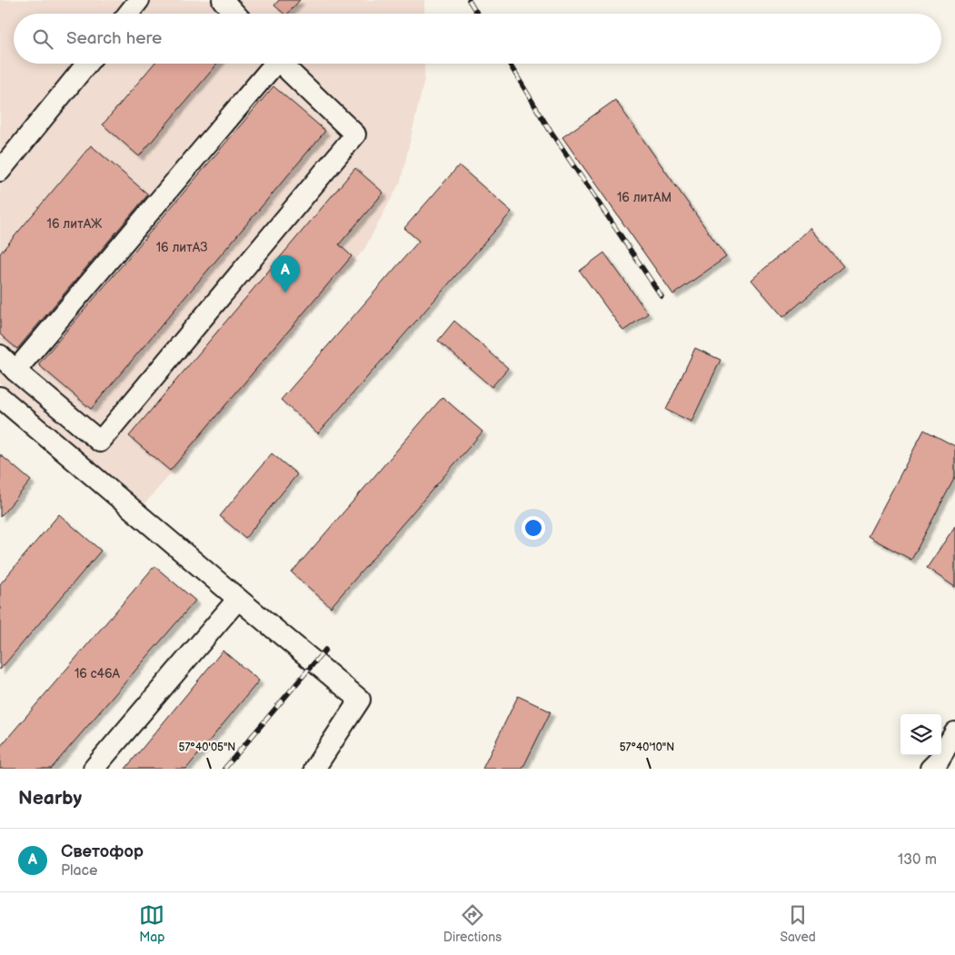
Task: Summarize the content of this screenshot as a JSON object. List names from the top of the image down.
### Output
{
  "house_numbers": [
    "16 литАМ",
    "16 литАЖ",
    "16 литАЗ",
    "16 с46А"
  ],
  "page": {
    "search": "Search here",
    "pins": "A",
    "heading": "Nearby",
    "list": [
      {
        "mark": "A",
        "name": "Светофор",
        "note": "Place",
        "value": "130 m"
      }
    ],
    "nav": ["Map", "Directions", "Saved"]
  },
  "coordinates": ["57°40'05\"N", "57°40'10\"N"]
}
